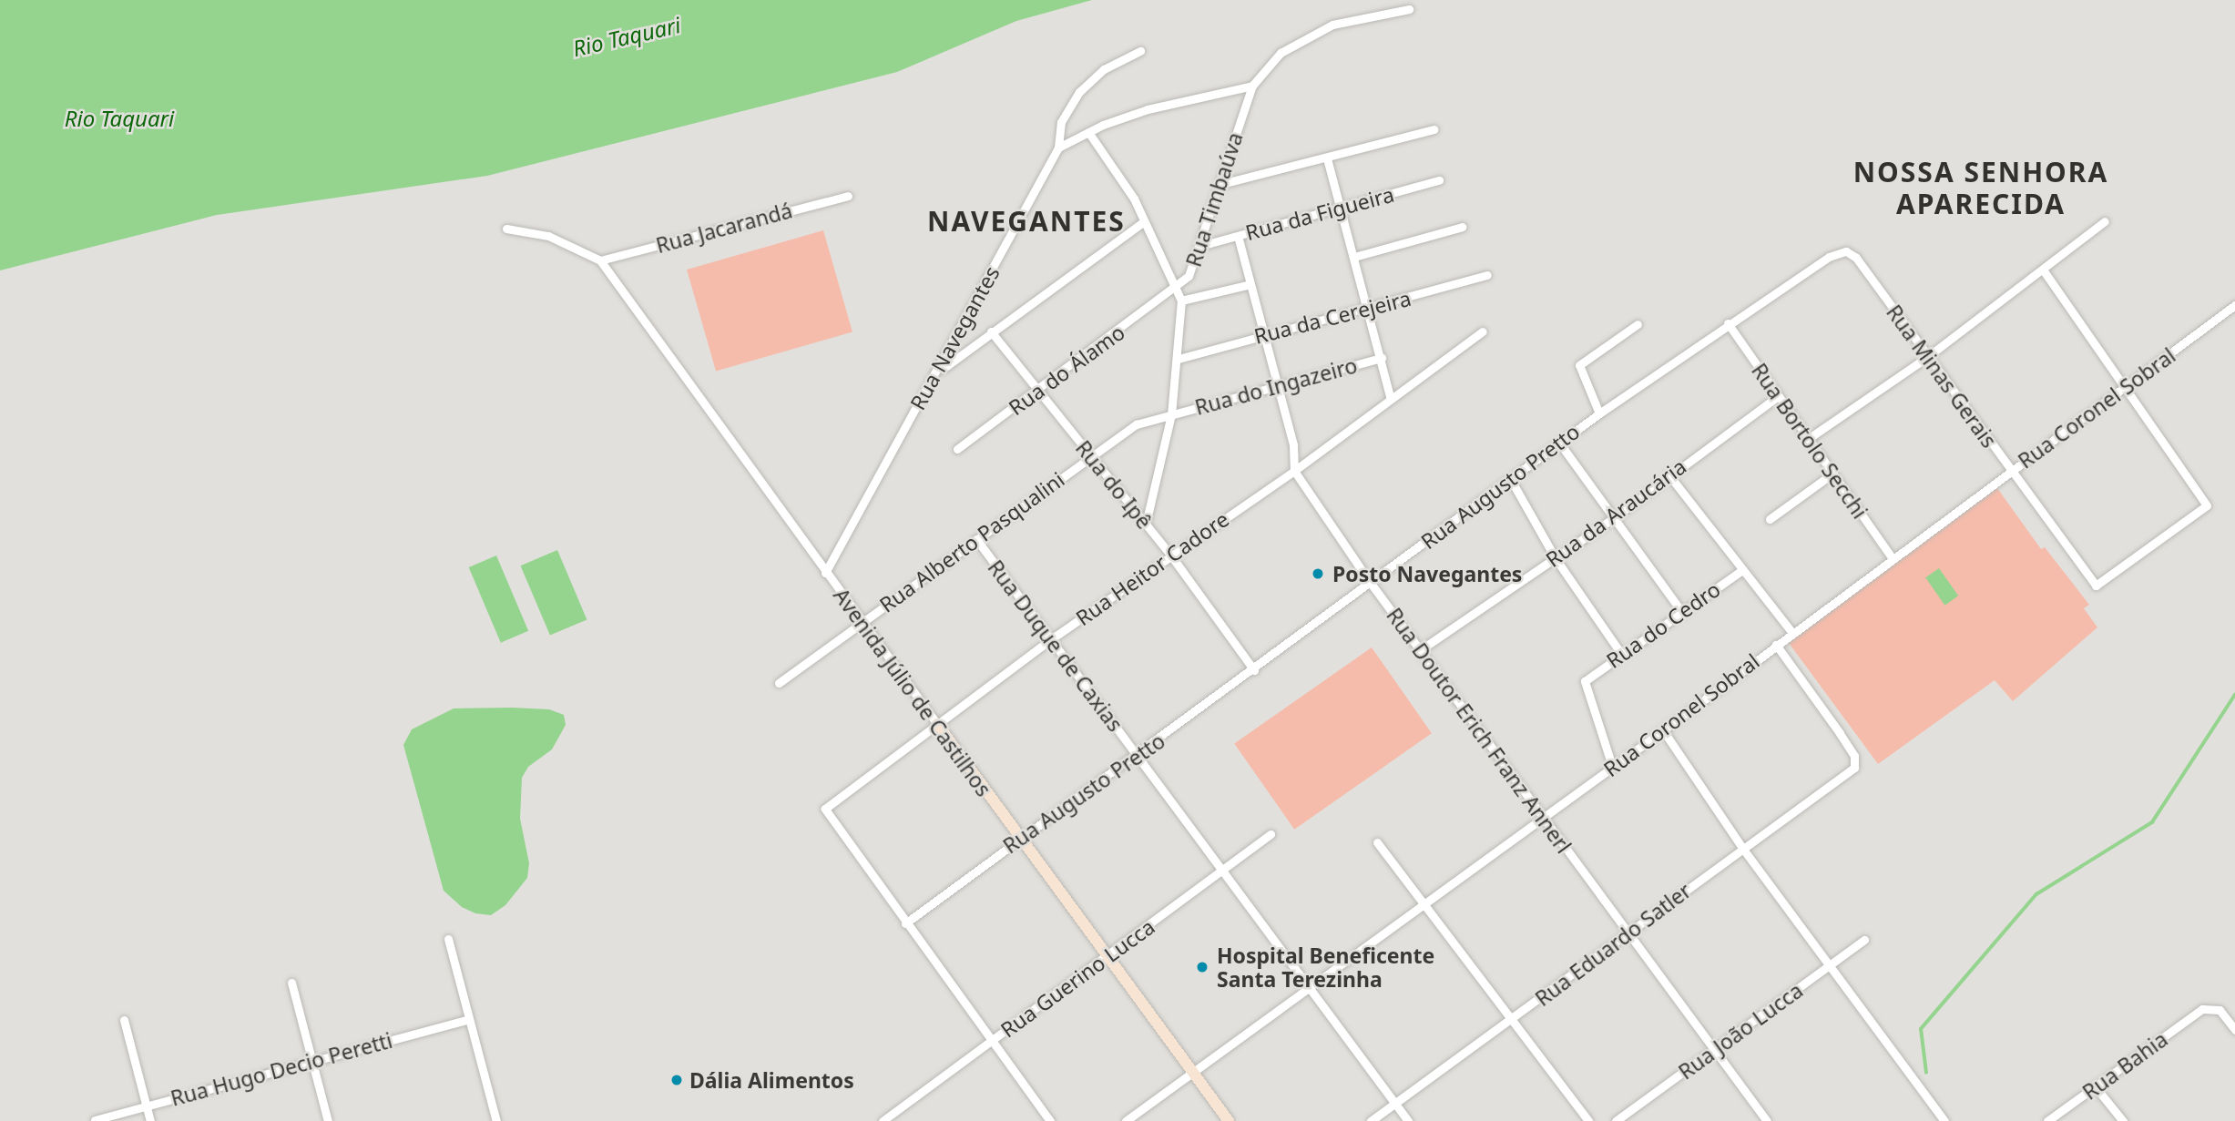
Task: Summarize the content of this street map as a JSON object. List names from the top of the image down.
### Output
{
  "streets": {
    "street": [
      "Rua Timbaúva",
      "Rua da Figueira",
      "Rua Jacarandá",
      "Rua da Cerejeira",
      "Rua Navegantes",
      "Rua do Álamo",
      "Rua Minas Gerais",
      "Rua do Ingazeiro",
      "Rua Coronel Sobral",
      "Rua Bortolo Secchi",
      "Rua do Ipê",
      "Rua Augusto Pretto",
      "Rua da Araucária",
      "Rua Alberto Pasqualini",
      "Rua Heitor Cadore",
      "Rua do Cedro",
      "Rua Duque de Caxias",
      "Avenida Júlio de Castilhos",
      "Rua Doutor Erich Franz Annerl",
      "Rua Eduardo Satler",
      "Rua Guerino Lucca",
      "Rua João Lucca",
      "Rua Bahia",
      "Rua Hugo Decio Peretti"
    ]
  },
  "crossings": [
    ["Rua Timbaúva", "Rua da Figueira"],
    ["Rua Timbaúva", "Rua do Álamo"],
    ["Rua da Figueira", "Rua Doutor Erich Franz Annerl"],
    ["Rua Jacarandá", "Avenida Júlio de Castilhos"],
    ["Rua da Cerejeira", "Rua Doutor Erich Franz Annerl"],
    ["Rua Navegantes", "Avenida Júlio de Castilhos"],
    ["Rua do Álamo", "Rua do Ipê"],
    ["Rua Minas Gerais", "Rua Coronel Sobral"],
    ["Rua Minas Gerais", "Rua Augusto Pretto"],
    ["Rua do Ingazeiro", "Rua Alberto Pasqualini"],
    ["Rua do Ingazeiro", "Rua Doutor Erich Franz Annerl"],
    ["Rua Coronel Sobral", "Rua Bortolo Secchi"],
    ["Rua Coronel Sobral", "Rua do Cedro"],
    ["Rua Coronel Sobral", "Rua Duque de Caxias"],
    ["Rua Coronel Sobral", "Avenida Júlio de Castilhos"],
    ["Rua Coronel Sobral", "Rua Doutor Erich Franz Annerl"],
    ["Rua Coronel Sobral", "Rua Eduardo Satler"],
    ["Rua Bortolo Secchi", "Rua Augusto Pretto"],
    ["Rua Bortolo Secchi", "Rua da Araucária"],
    ["Rua do Ipê", "Rua Augusto Pretto"],
    ["Rua do Ipê", "Rua Alberto Pasqualini"],
    ["Rua do Ipê", "Rua Heitor Cadore"],
    ["Rua Augusto Pretto", "Rua Heitor Cadore"],
    ["Rua Augusto Pretto", "Rua Duque de Caxias"],
    ["Rua Augusto Pretto", "Avenida Júlio de Castilhos"],
    ["Rua Augusto Pretto", "Rua Doutor Erich Franz Annerl"],
    ["Rua da Araucária", "Rua Doutor Erich Franz Annerl"],
    ["Rua Alberto Pasqualini", "Rua Duque de Caxias"],
    ["Rua Alberto Pasqualini", "Avenida Júlio de Castilhos"],
    ["Rua Heitor Cadore", "Rua Duque de Caxias"],
    ["Rua Heitor Cadore", "Avenida Júlio de Castilhos"],
    ["Rua Heitor Cadore", "Rua Doutor Erich Franz Annerl"],
    ["Rua Duque de Caxias", "Rua Eduardo Satler"],
    ["Rua Duque de Caxias", "Rua Guerino Lucca"],
    ["Avenida Júlio de Castilhos", "Rua Guerino Lucca"],
    ["Rua Doutor Erich Franz Annerl", "Rua Eduardo Satler"],
    ["Rua Doutor Erich Franz Annerl", "Rua João Lucca"]
  ],
  "districts": ["NOSSA SENHORA APARECIDA", "NAVEGANTES"],
  "water": ["Rio Taquari"],
  "places": ["Posto Navegantes", "Hospital Beneficente Santa Terezinha", "Dália Alimentos"]
}
